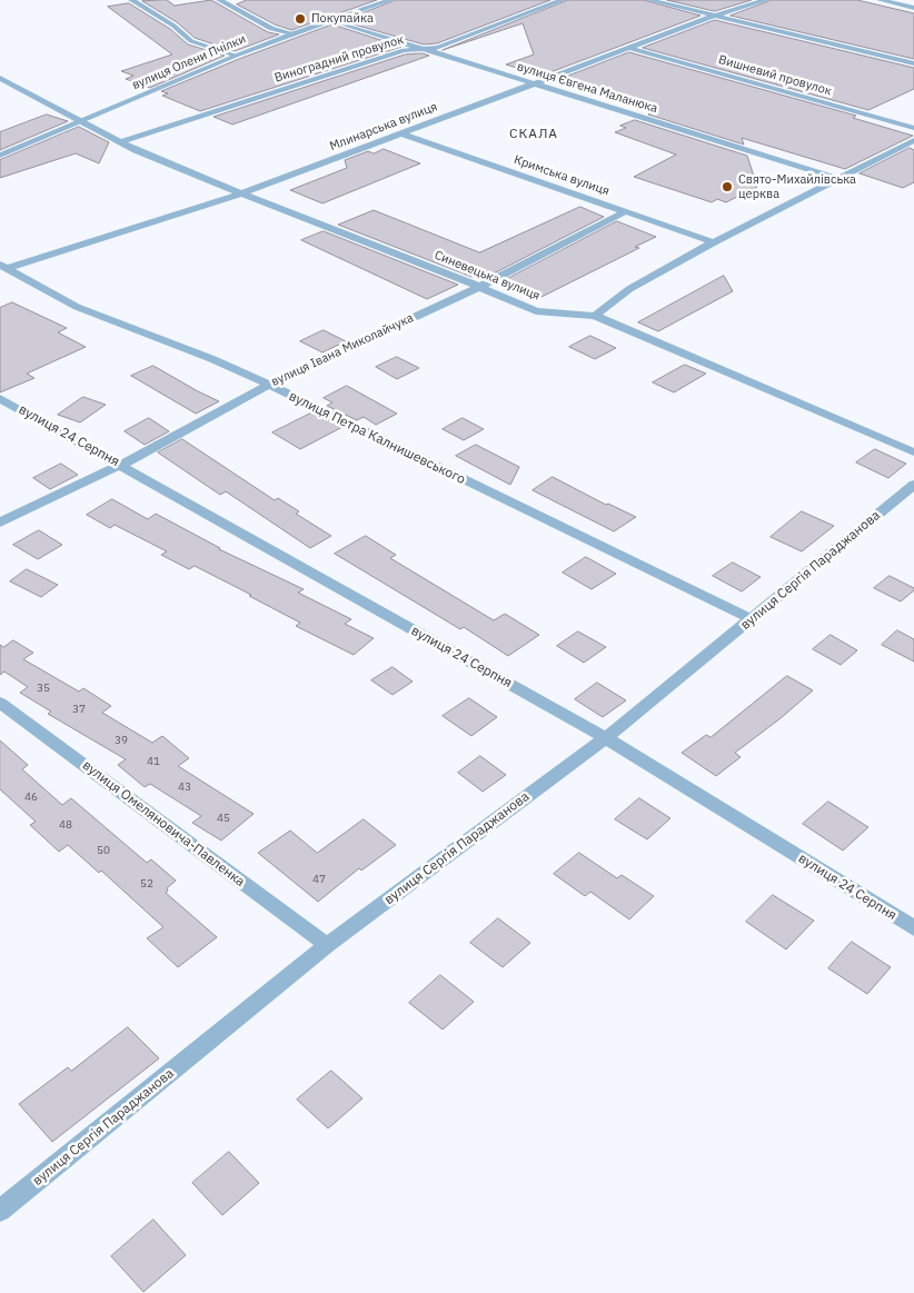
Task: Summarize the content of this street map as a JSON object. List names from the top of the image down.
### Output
{
  "streets": {
    "street": [
      "Виноградний провулок",
      "вулиця Олени Пчілки",
      "Вишневий провулок",
      "вулиця Євгена Маланюка",
      "Млинарська вулиця",
      "Кримська вулиця",
      "Синевецька вулиця",
      "вулиця Івана Миколайчука",
      "вулиця 24 Серпня",
      "вулиця Петра Калнишевського",
      "вулиця Сергія Параджанова",
      "вулиця Омеляновича-Павленка"
    ]
  },
  "crossings": [
    ["Виноградний провулок", "вулиця Євгена Маланюка"],
    ["Виноградний провулок", "Синевецька вулиця"],
    ["вулиця Олени Пчілки", "вулиця Євгена Маланюка"],
    ["вулиця Олени Пчілки", "Синевецька вулиця"],
    ["Вишневий провулок", "Млинарська вулиця"],
    ["вулиця Євгена Маланюка", "Млинарська вулиця"],
    ["Млинарська вулиця", "Кримська вулиця"],
    ["Млинарська вулиця", "Синевецька вулиця"],
    ["Млинарська вулиця", "вулиця Петра Калнишевського"],
    ["Кримська вулиця", "вулиця Івана Миколайчука"],
    ["Синевецька вулиця", "вулиця Івана Миколайчука"],
    ["вулиця Івана Миколайчука", "вулиця 24 Серпня"],
    ["вулиця Івана Миколайчука", "вулиця Петра Калнишевського"],
    ["вулиця 24 Серпня", "вулиця Сергія Параджанова"],
    ["вулиця Петра Калнишевського", "вулиця Сергія Параджанова"],
    ["вулиця Сергія Параджанова", "вулиця Омеляновича-Павленка"]
  ],
  "districts": ["СКАЛА"],
  "places": ["Покупайка", "Свято-Михайлівська церква"],
  "house_numbers": [
    "35",
    "37",
    "39",
    "41",
    "43",
    "46",
    "45",
    "48",
    "50",
    "47",
    "52"
  ]
}
